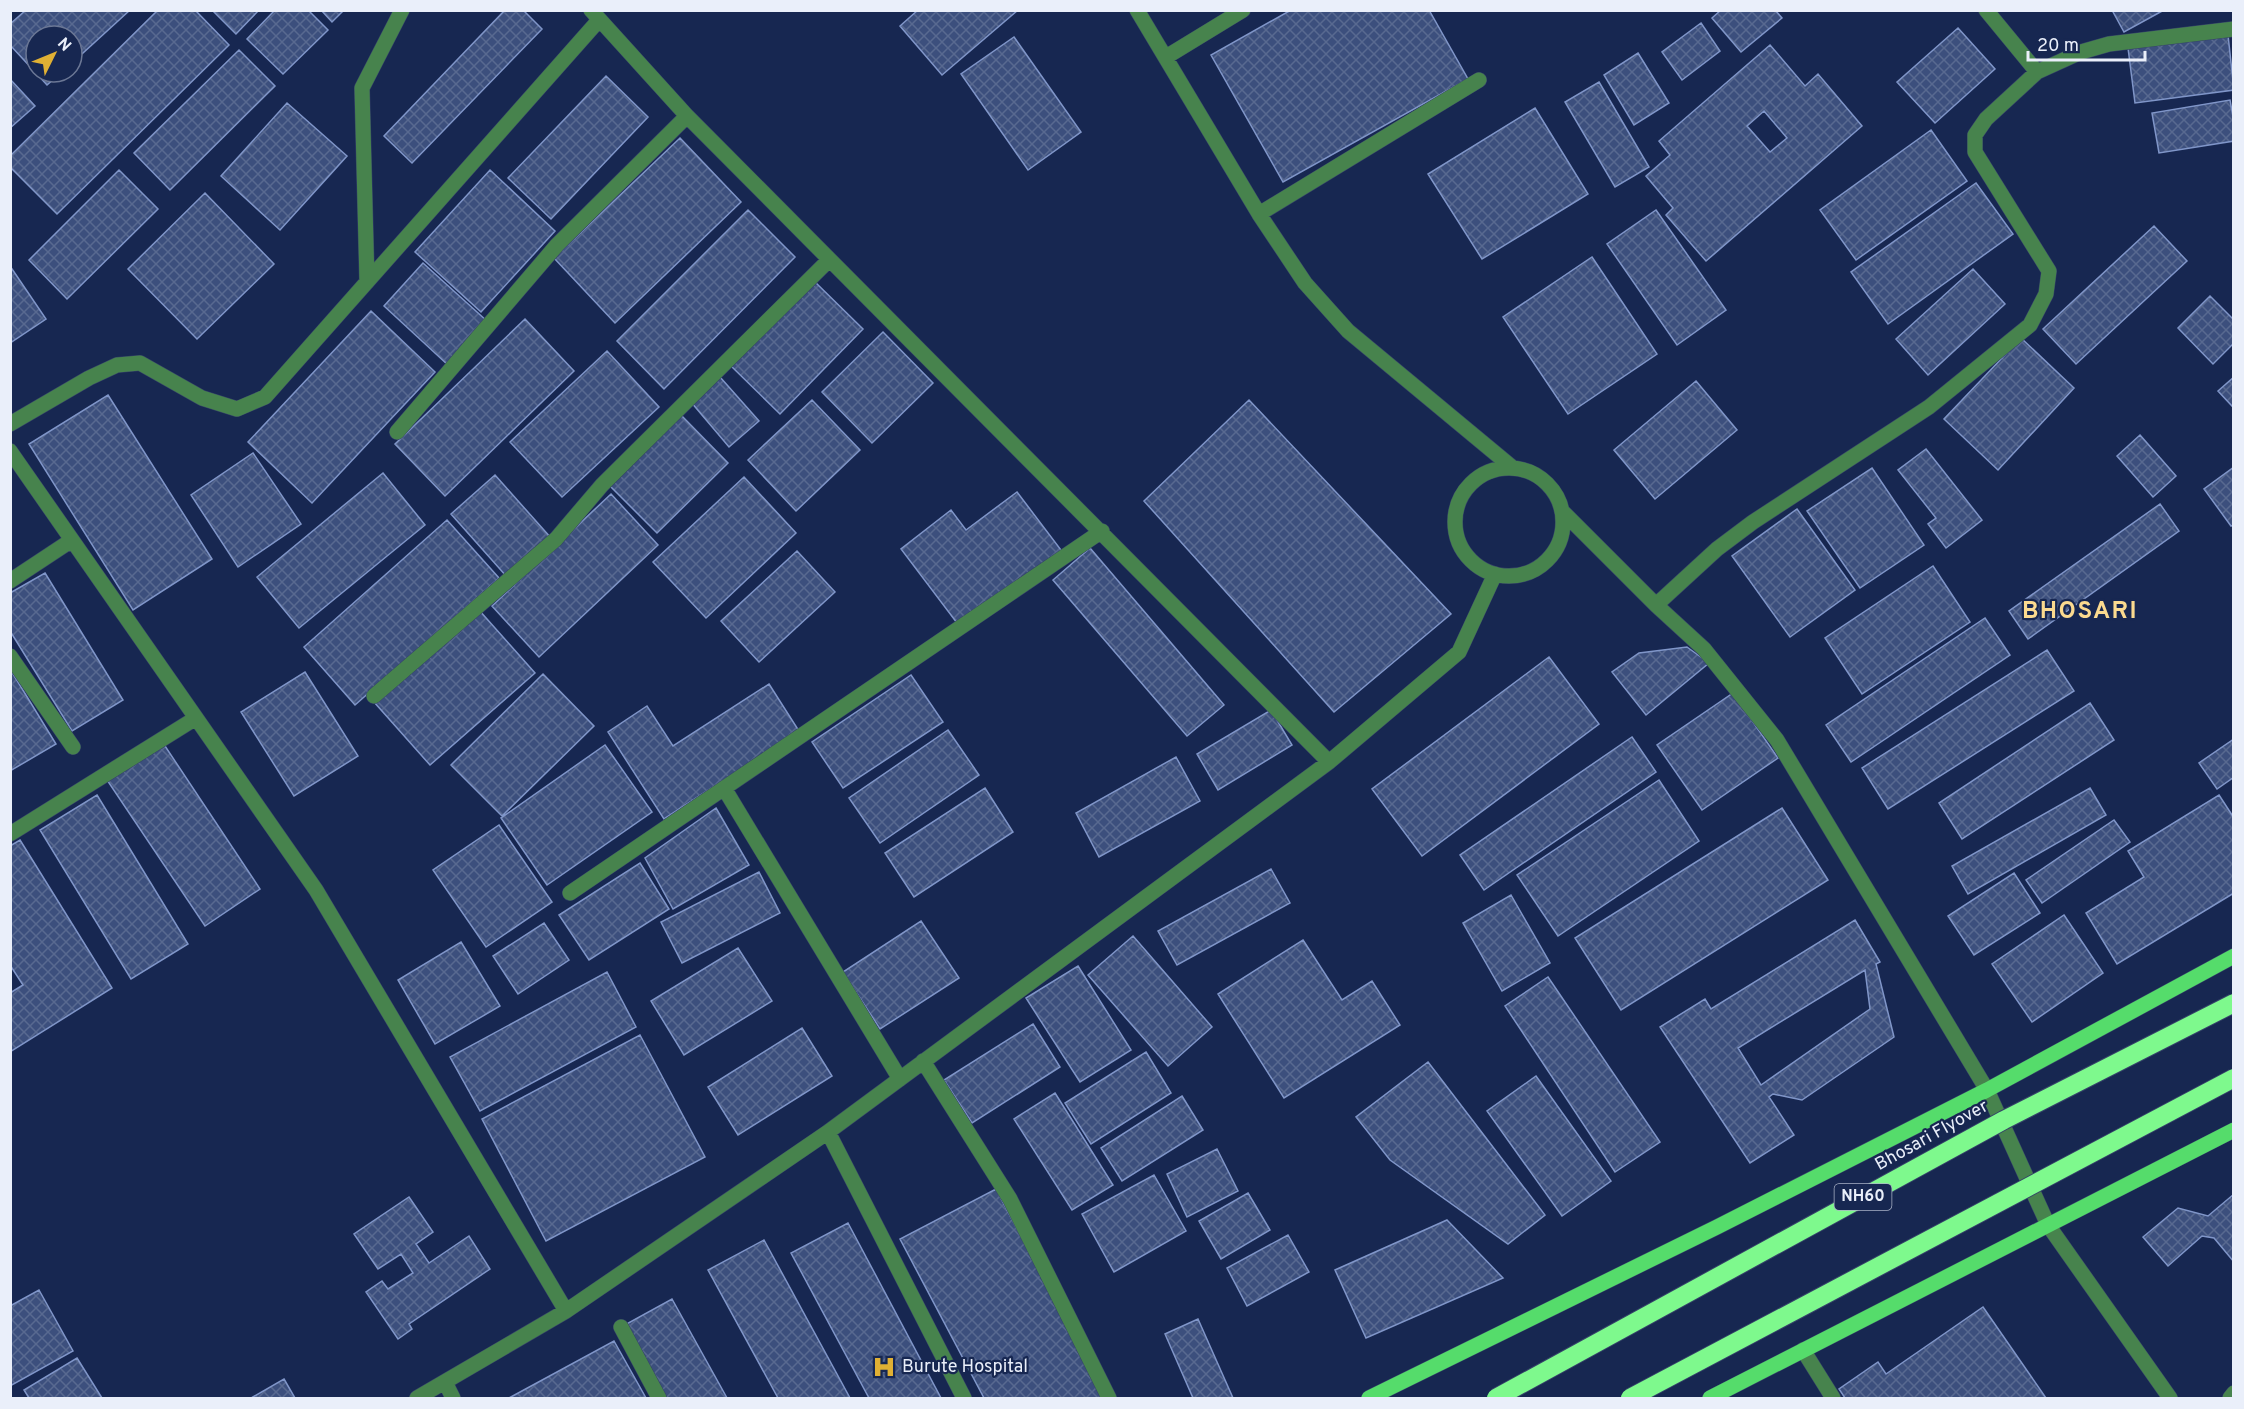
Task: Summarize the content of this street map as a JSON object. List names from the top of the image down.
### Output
{
  "streets": {
    "highway": ["Bhosari Flyover", "NH60"]
  },
  "districts": ["BHOSARI"],
  "places": {
    "hospital": ["Burute Hospital"]
  },
  "scale_bar": "20 m",
  "north": "top right"
}
